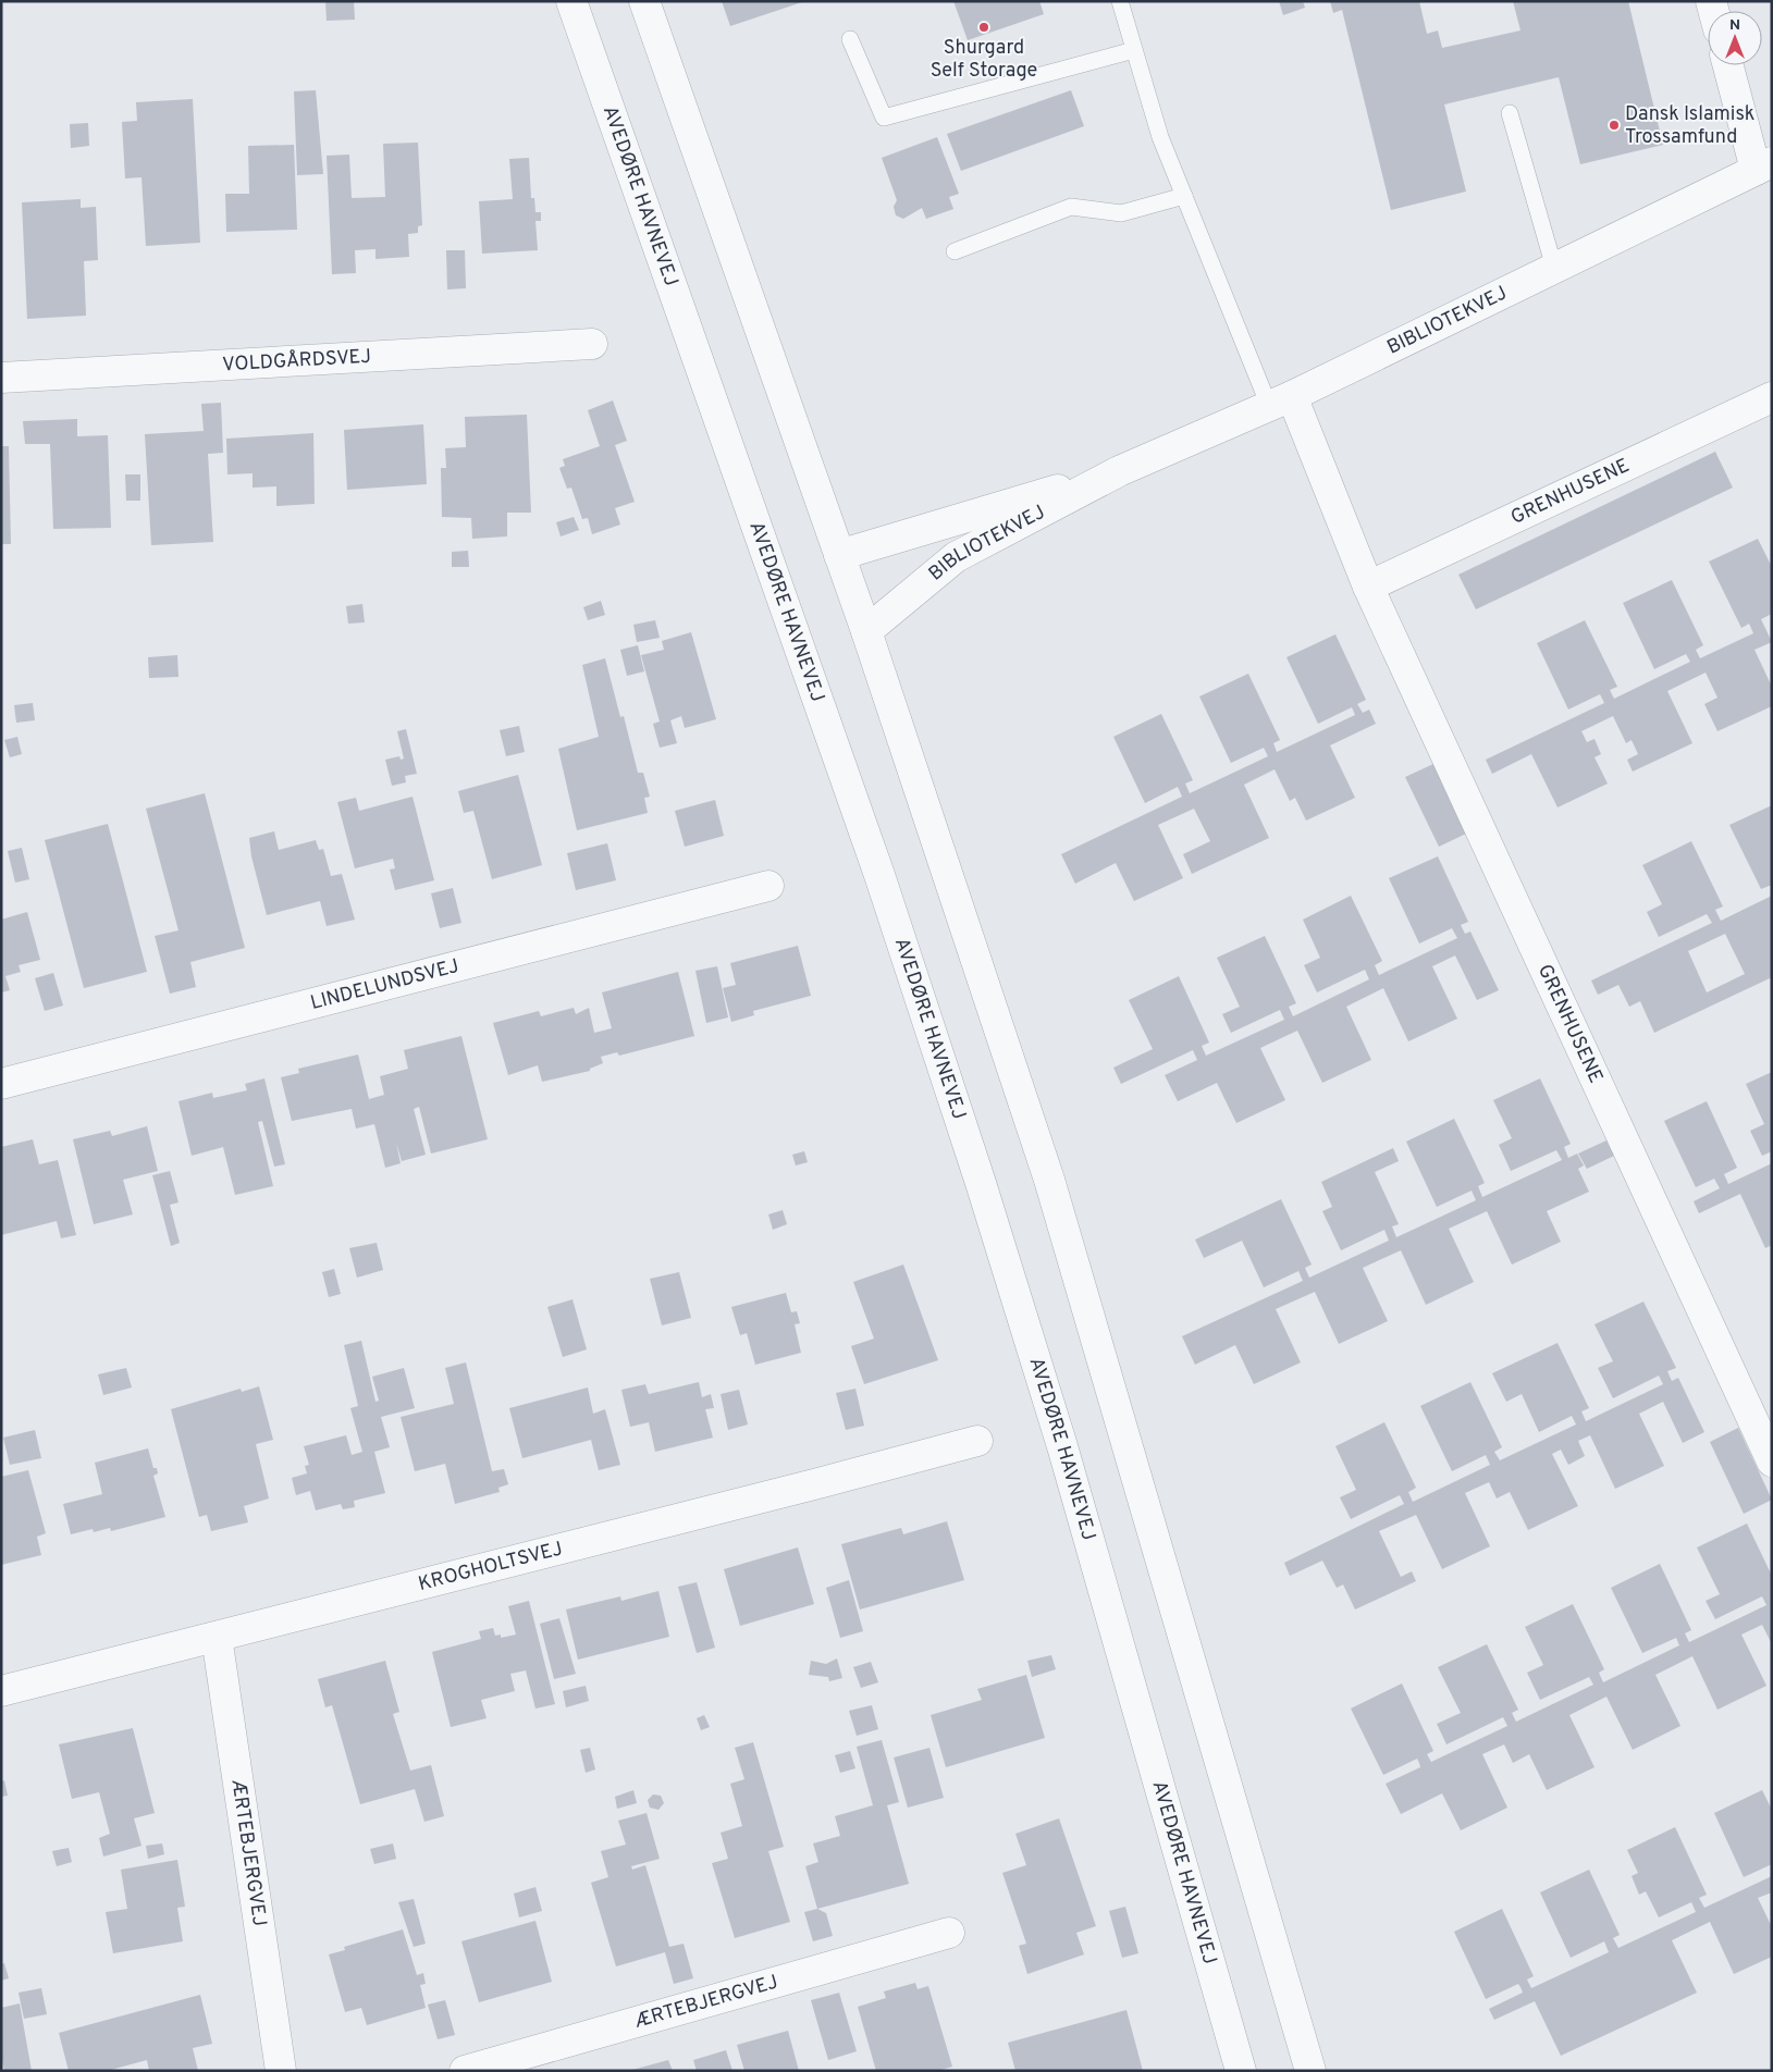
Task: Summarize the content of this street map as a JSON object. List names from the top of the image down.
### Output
{
  "streets": {
    "street": [
      "AVEDØRE HAVNEVEJ",
      "BIBLIOTEKVEJ",
      "VOLDGÅRDSVEJ",
      "GRENHUSENE",
      "LINDELUNDSVEJ",
      "KROGHOLTSVEJ",
      "ÆRTEBJERGVEJ"
    ]
  },
  "crossings": [
    ["BIBLIOTEKVEJ", "GRENHUSENE"],
    ["KROGHOLTSVEJ", "ÆRTEBJERGVEJ"]
  ],
  "places": ["Shurgard Self Storage", "Dansk Islamisk Trossamfund"],
  "north": "top"
}
